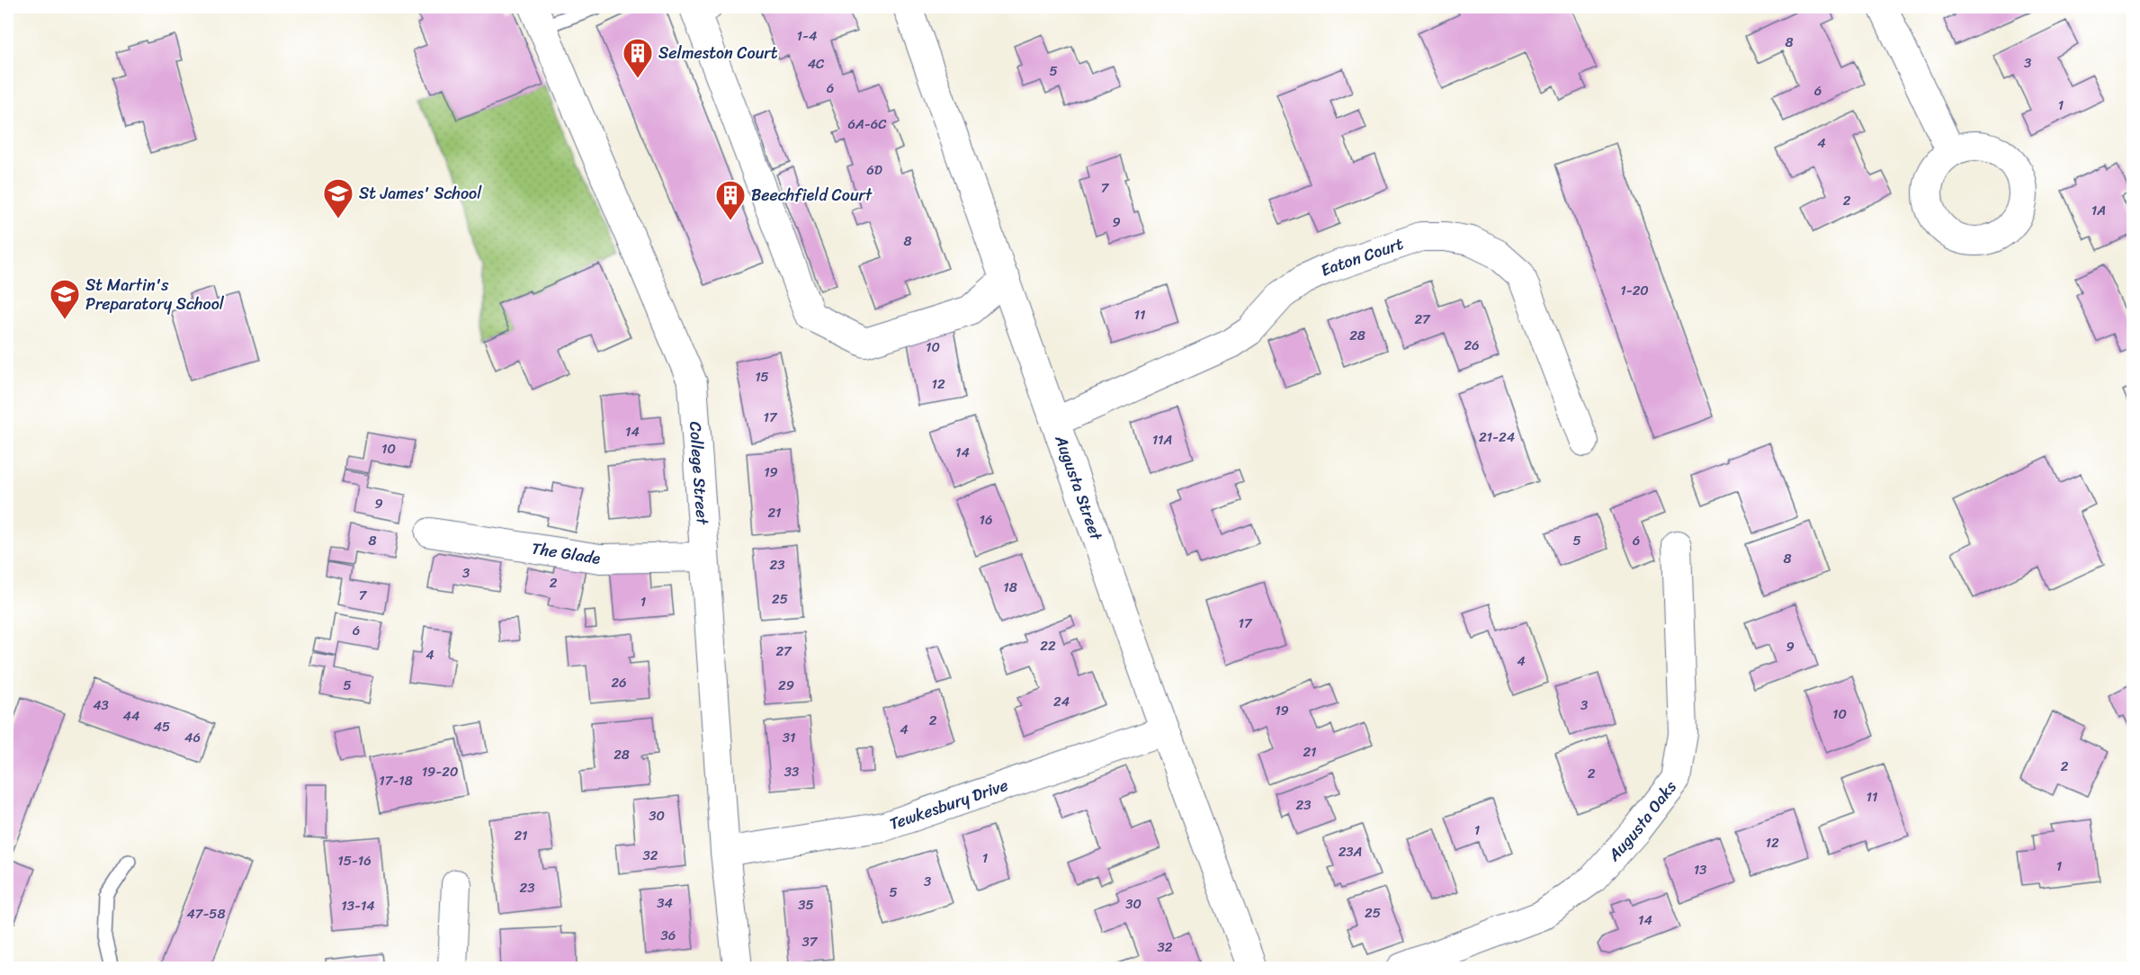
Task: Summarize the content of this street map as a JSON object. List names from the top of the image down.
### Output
{
  "streets": {
    "street": [
      "Eaton Court",
      "College Street",
      "Augusta Street",
      "The Glade",
      "Tewkesbury Drive",
      "Augusta Oaks"
    ]
  },
  "crossings": [
    ["Eaton Court", "Augusta Street"],
    ["College Street", "The Glade"],
    ["College Street", "Tewkesbury Drive"],
    ["Augusta Street", "Tewkesbury Drive"]
  ],
  "places": {
    "building": ["Selmeston Court", "Beechfield Court"],
    "school or university": ["St James' School", "St Martin's Preparatory School"]
  },
  "house_numbers": [
    "1-4",
    "8",
    "3",
    "4C",
    "5",
    "6",
    "6",
    "1",
    "6A-6C",
    "4",
    "6D",
    "7",
    "2",
    "1A",
    "9",
    "8",
    "1-20",
    "11",
    "27",
    "28",
    "26",
    "10",
    "15",
    "12",
    "17",
    "14",
    "21-24",
    "11A",
    "10",
    "14",
    "19",
    "9",
    "21",
    "16",
    "8",
    "5",
    "6",
    "8",
    "23",
    "3",
    "2",
    "18",
    "7",
    "25",
    "1",
    "17",
    "6",
    "22",
    "9",
    "27",
    "4",
    "4",
    "26",
    "5",
    "29",
    "24",
    "43",
    "3",
    "19",
    "10",
    "44",
    "2",
    "45",
    "4",
    "46",
    "31",
    "21",
    "28",
    "2",
    "19-20",
    "33",
    "2",
    "17-18",
    "11",
    "23",
    "30",
    "1",
    "21",
    "12",
    "23A",
    "32",
    "1",
    "15-16",
    "1",
    "13",
    "3",
    "23",
    "5",
    "34",
    "30",
    "35",
    "13-14",
    "25",
    "47-58",
    "14",
    "36",
    "37",
    "32"
  ]
}
